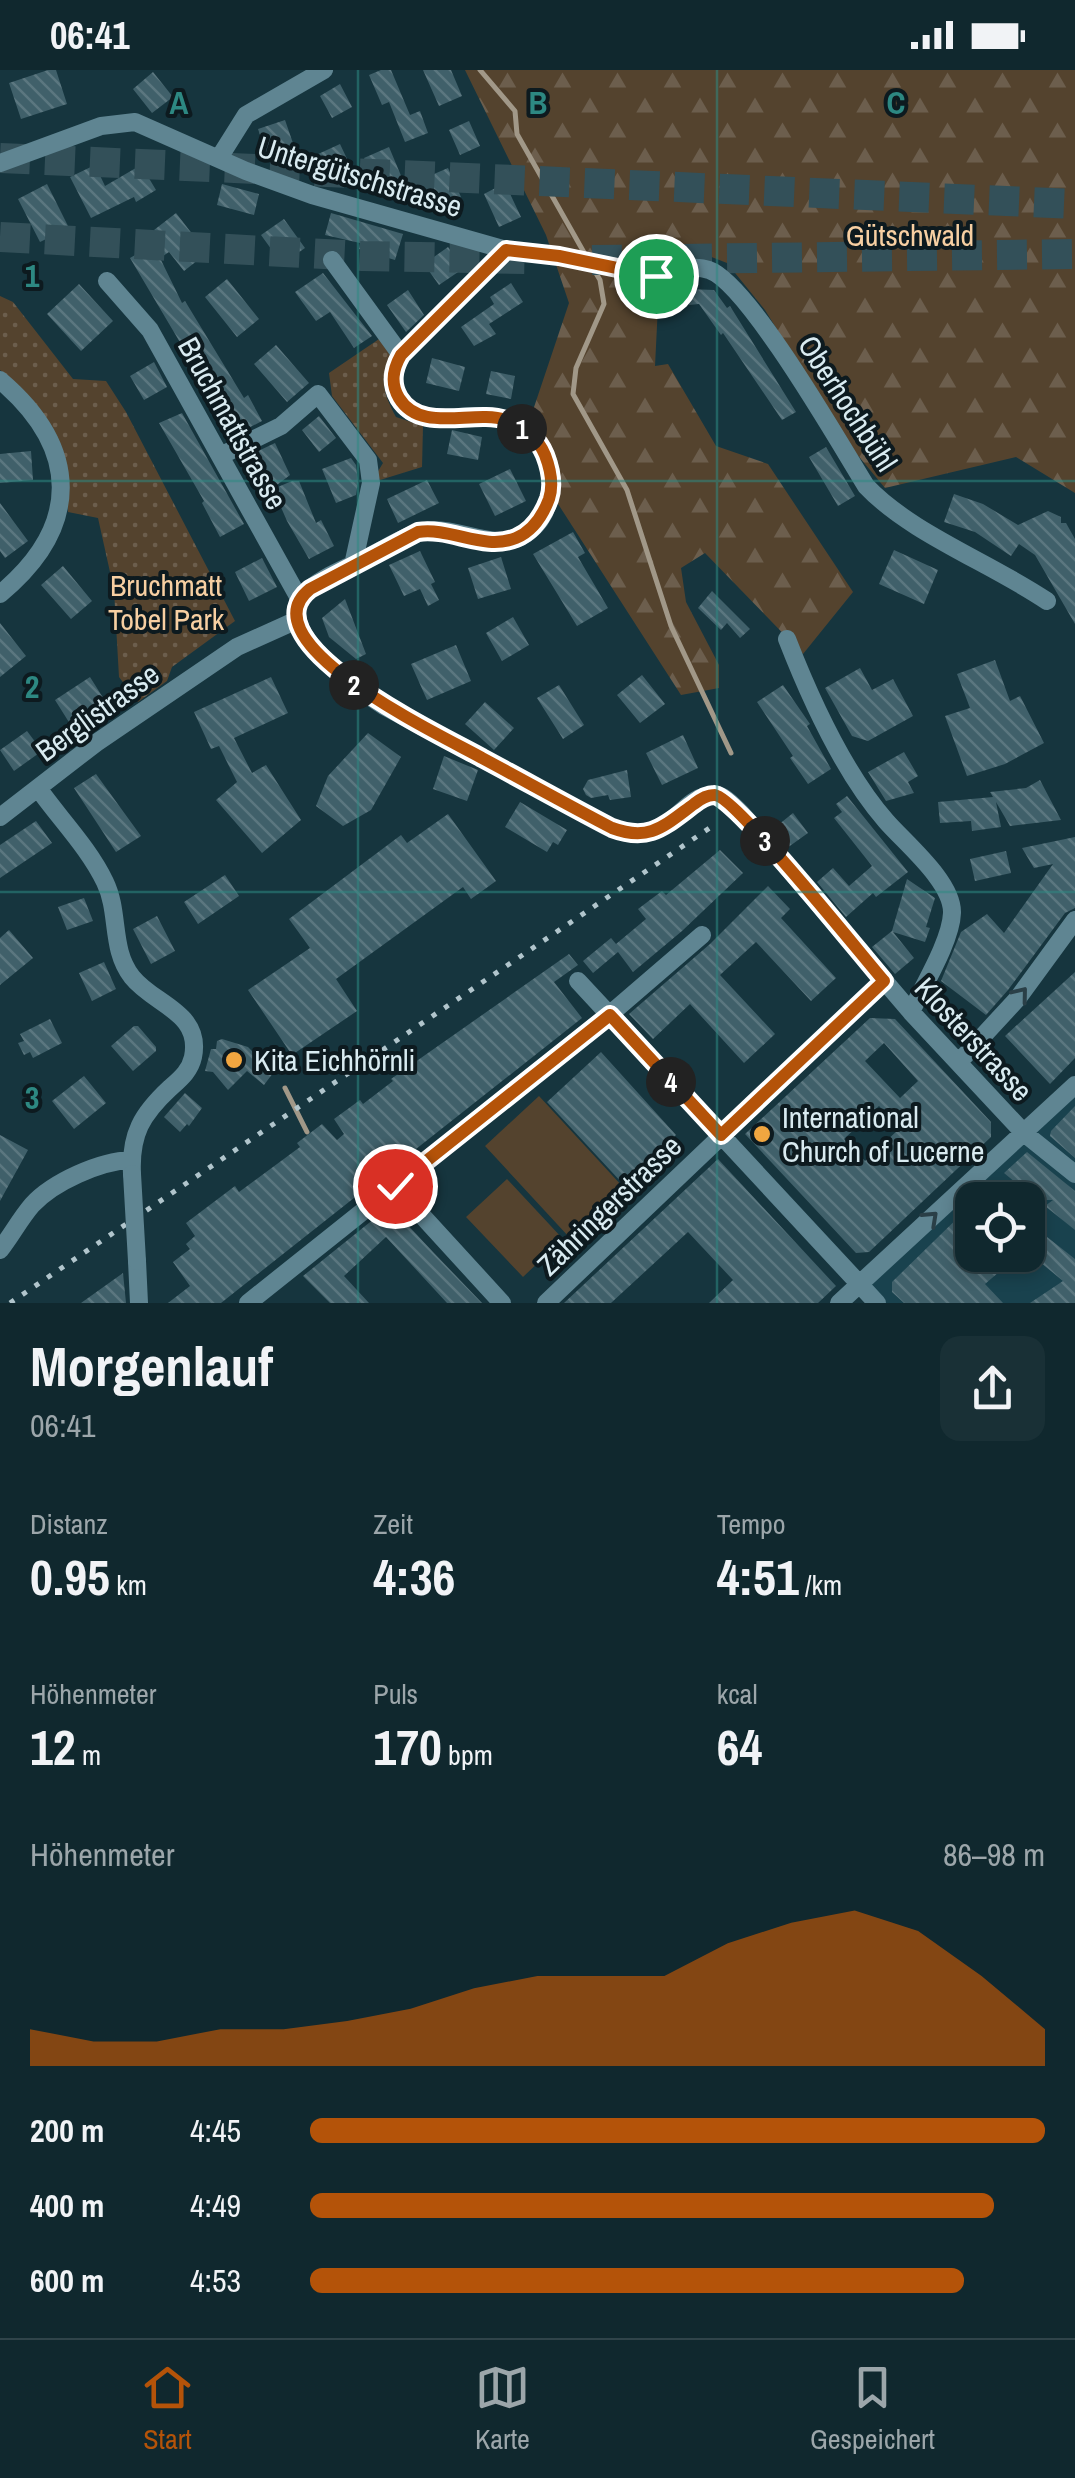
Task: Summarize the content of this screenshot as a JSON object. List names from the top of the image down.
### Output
{
  "streets": {
    "street": [
      "Untergütschstrasse",
      "Oberhochbühl",
      "Bruchmattstrasse",
      "Berglistrasse",
      "Klosterstrasse",
      "Zähringerstrasse"
    ]
  },
  "crossings": [
    ["Untergütschstrasse", "Oberhochbühl"],
    ["Berglistrasse", "Klosterstrasse"],
    ["Klosterstrasse", "Zähringerstrasse"]
  ],
  "parks": ["Gütschwald", "Bruchmatt Tobel Park"],
  "places": ["Kita Eichhörnli", "International Church of Lucerne"],
  "page": {
    "status": "06:41",
    "pins": [
      "1",
      "2",
      "3",
      "4"
    ],
    "heading": ["Morgenlauf", "06:41"],
    "stats": [
      ["Distanz", "0.95 km"],
      ["Zeit", "4:36"],
      ["Tempo", "4:51 /km"],
      ["Höhenmeter", "12 m"],
      ["Puls", "170 bpm"],
      ["kcal", "64"]
    ],
    "chart": ["Höhenmeter", "86–98 m"],
    "list": [
      {
        "name": "200 m",
        "note": "4:45"
      },
      {
        "name": "400 m",
        "note": "4:49"
      },
      {
        "name": "600 m",
        "note": "4:53"
      }
    ],
    "tabs": ["Start", "Karte", "Gespeichert"]
  },
  "grid": {
    "columns": ["A", "B", "C"],
    "rows": ["1", "2", "3"]
  }
}
